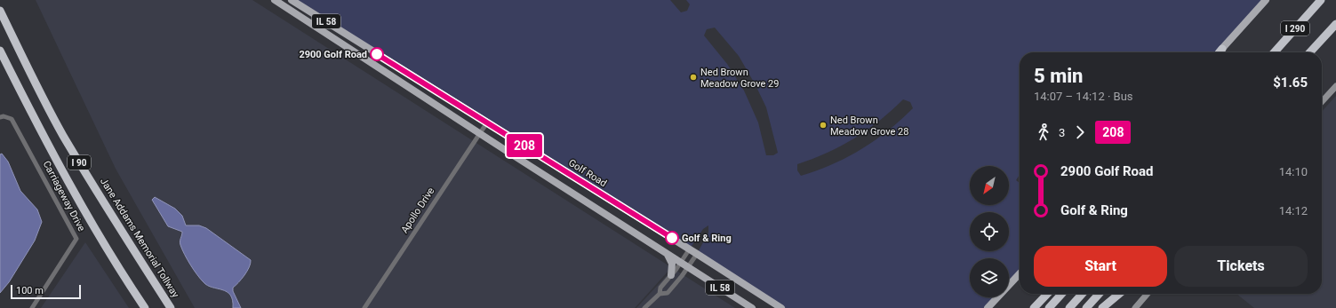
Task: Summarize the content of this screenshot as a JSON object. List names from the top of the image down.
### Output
{
  "streets": {
    "highway": ["I 290", "I 90", "Jane Addams Memorial Tollway"],
    "main road": ["IL 58", "Golf Road"],
    "street": ["Carriageway Drive", "Apollo Drive"]
  },
  "crossings": [
    ["IL 58", "Apollo Drive"],
    ["Golf Road", "Apollo Drive"]
  ],
  "places": [
    "2900 Golf Road",
    "Ned Brown Meadow Grove 29",
    "Ned Brown Meadow Grove 28",
    "Golf & Ring"
  ],
  "lines": ["bus line 208"],
  "scale_bar": "100 m",
  "north": "bottom left",
  "page": {
    "on_map": "208",
    "heading": ["5 min", "14:07 – 14:12 · Bus", "$1.65"],
    "legs": ["3", "208"],
    "list": [
      {
        "name": "2900 Golf Road",
        "value": "14:10"
      },
      {
        "name": "Golf & Ring",
        "value": "14:12"
      }
    ],
    "buttons": ["Start", "Tickets"],
    "scale": "100 m"
  }
}
